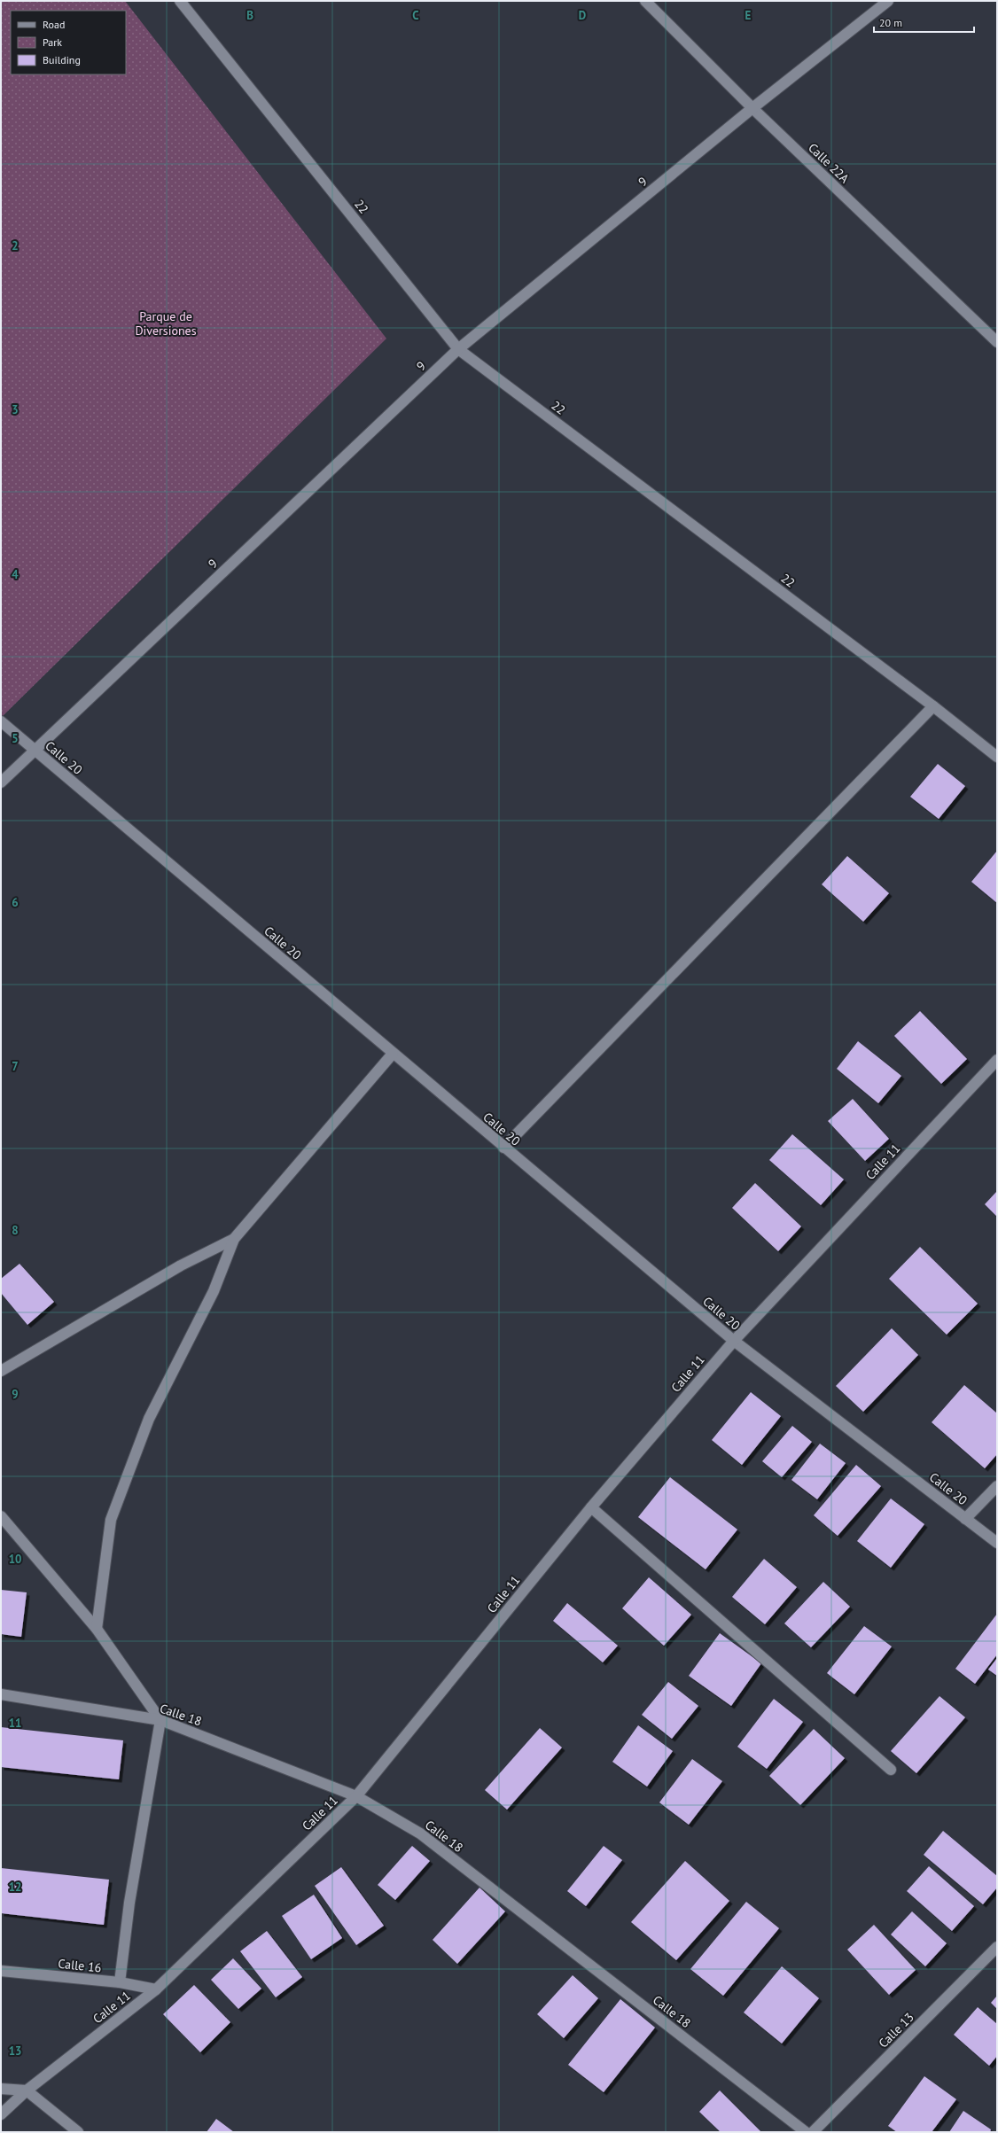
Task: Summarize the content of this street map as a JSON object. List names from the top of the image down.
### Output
{
  "streets": {
    "street": [
      "Calle 22A",
      "9",
      "22",
      "Calle 20",
      "Calle 11",
      "Calle 18",
      "Calle 16",
      "Calle 13"
    ]
  },
  "crossings": [
    ["Calle 22A", "9"],
    ["9", "22"],
    ["9", "Calle 20"],
    ["Calle 20", "Calle 11"],
    ["Calle 11", "Calle 18"],
    ["Calle 11", "Calle 16"]
  ],
  "parks": ["Parque de Diversiones"],
  "legend": ["Road", "Park", "Building"],
  "scale_bar": "20 m",
  "grid": {
    "columns": [
      "B",
      "C",
      "D",
      "E"
    ],
    "rows": [
      "2",
      "3",
      "4",
      "5",
      "6",
      "7",
      "8",
      "9",
      "10",
      "11",
      "12",
      "13"
    ]
  }
}
